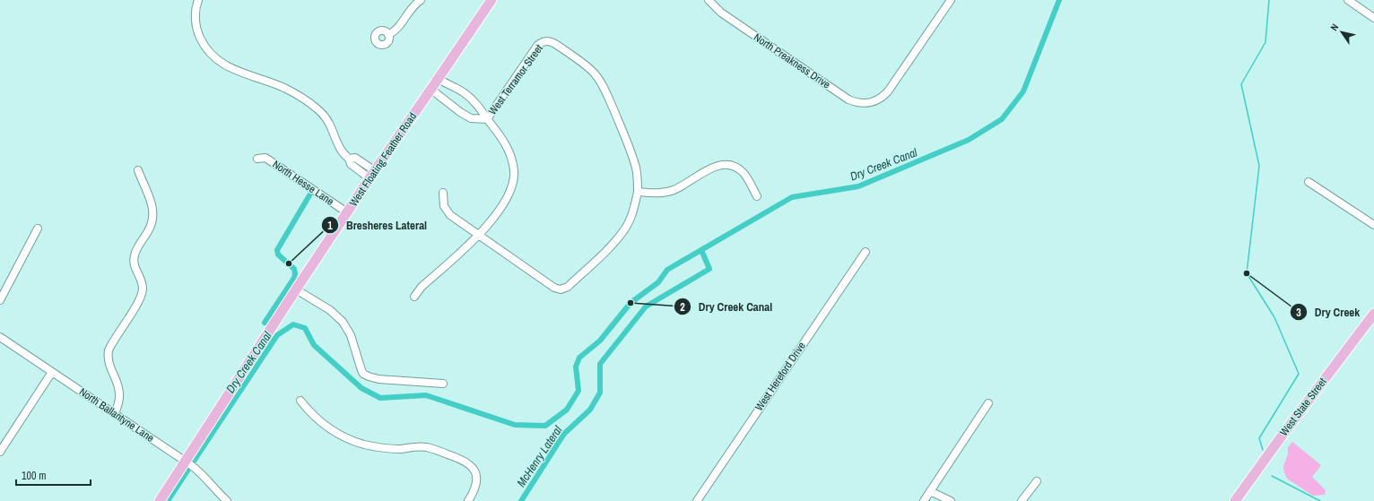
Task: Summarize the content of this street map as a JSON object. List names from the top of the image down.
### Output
{
  "streets": {
    "main road": ["West Floating Feather Road", "West State Street"],
    "street": [
      "North Preakness Drive",
      "West Terramor Street",
      "North Hesse Lane",
      "West Hereford Drive",
      "North Ballantyne Lane"
    ]
  },
  "crossings": [
    ["West Floating Feather Road", "North Hesse Lane"],
    ["West Floating Feather Road", "North Ballantyne Lane"]
  ],
  "water": ["Dry Creek Canal", "McHenry Lateral"],
  "places": ["Bresheres Lateral", "Dry Creek", "Dry Creek Canal"],
  "scale_bar": "100 m",
  "north": "top left"
}
